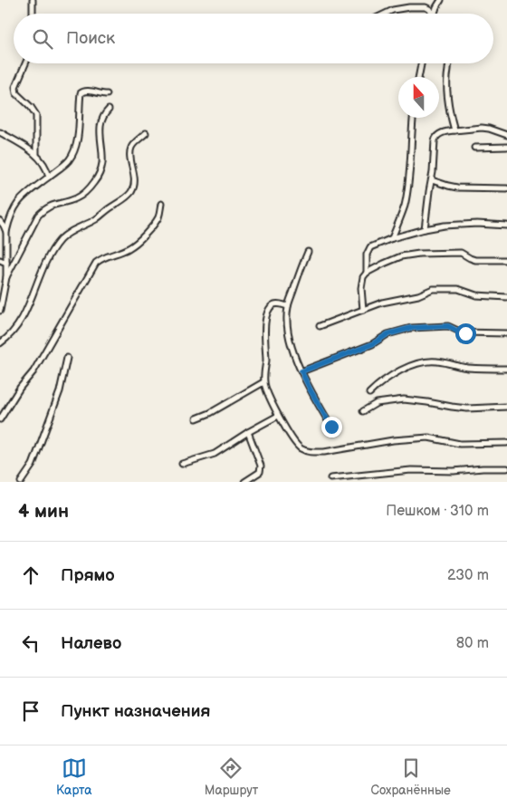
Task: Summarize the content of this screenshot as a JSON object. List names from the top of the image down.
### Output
{
  "north": "top",
  "page": {
    "search": "Поиск",
    "heading": ["4 мин", "Пешком · 310 m"],
    "list": [
      ["Прямо", "230 m"],
      ["Налево", "80 m"],
      "Пункт назначения"
    ],
    "nav": ["Карта", "Маршрут", "Сохранённые"]
  }
}
